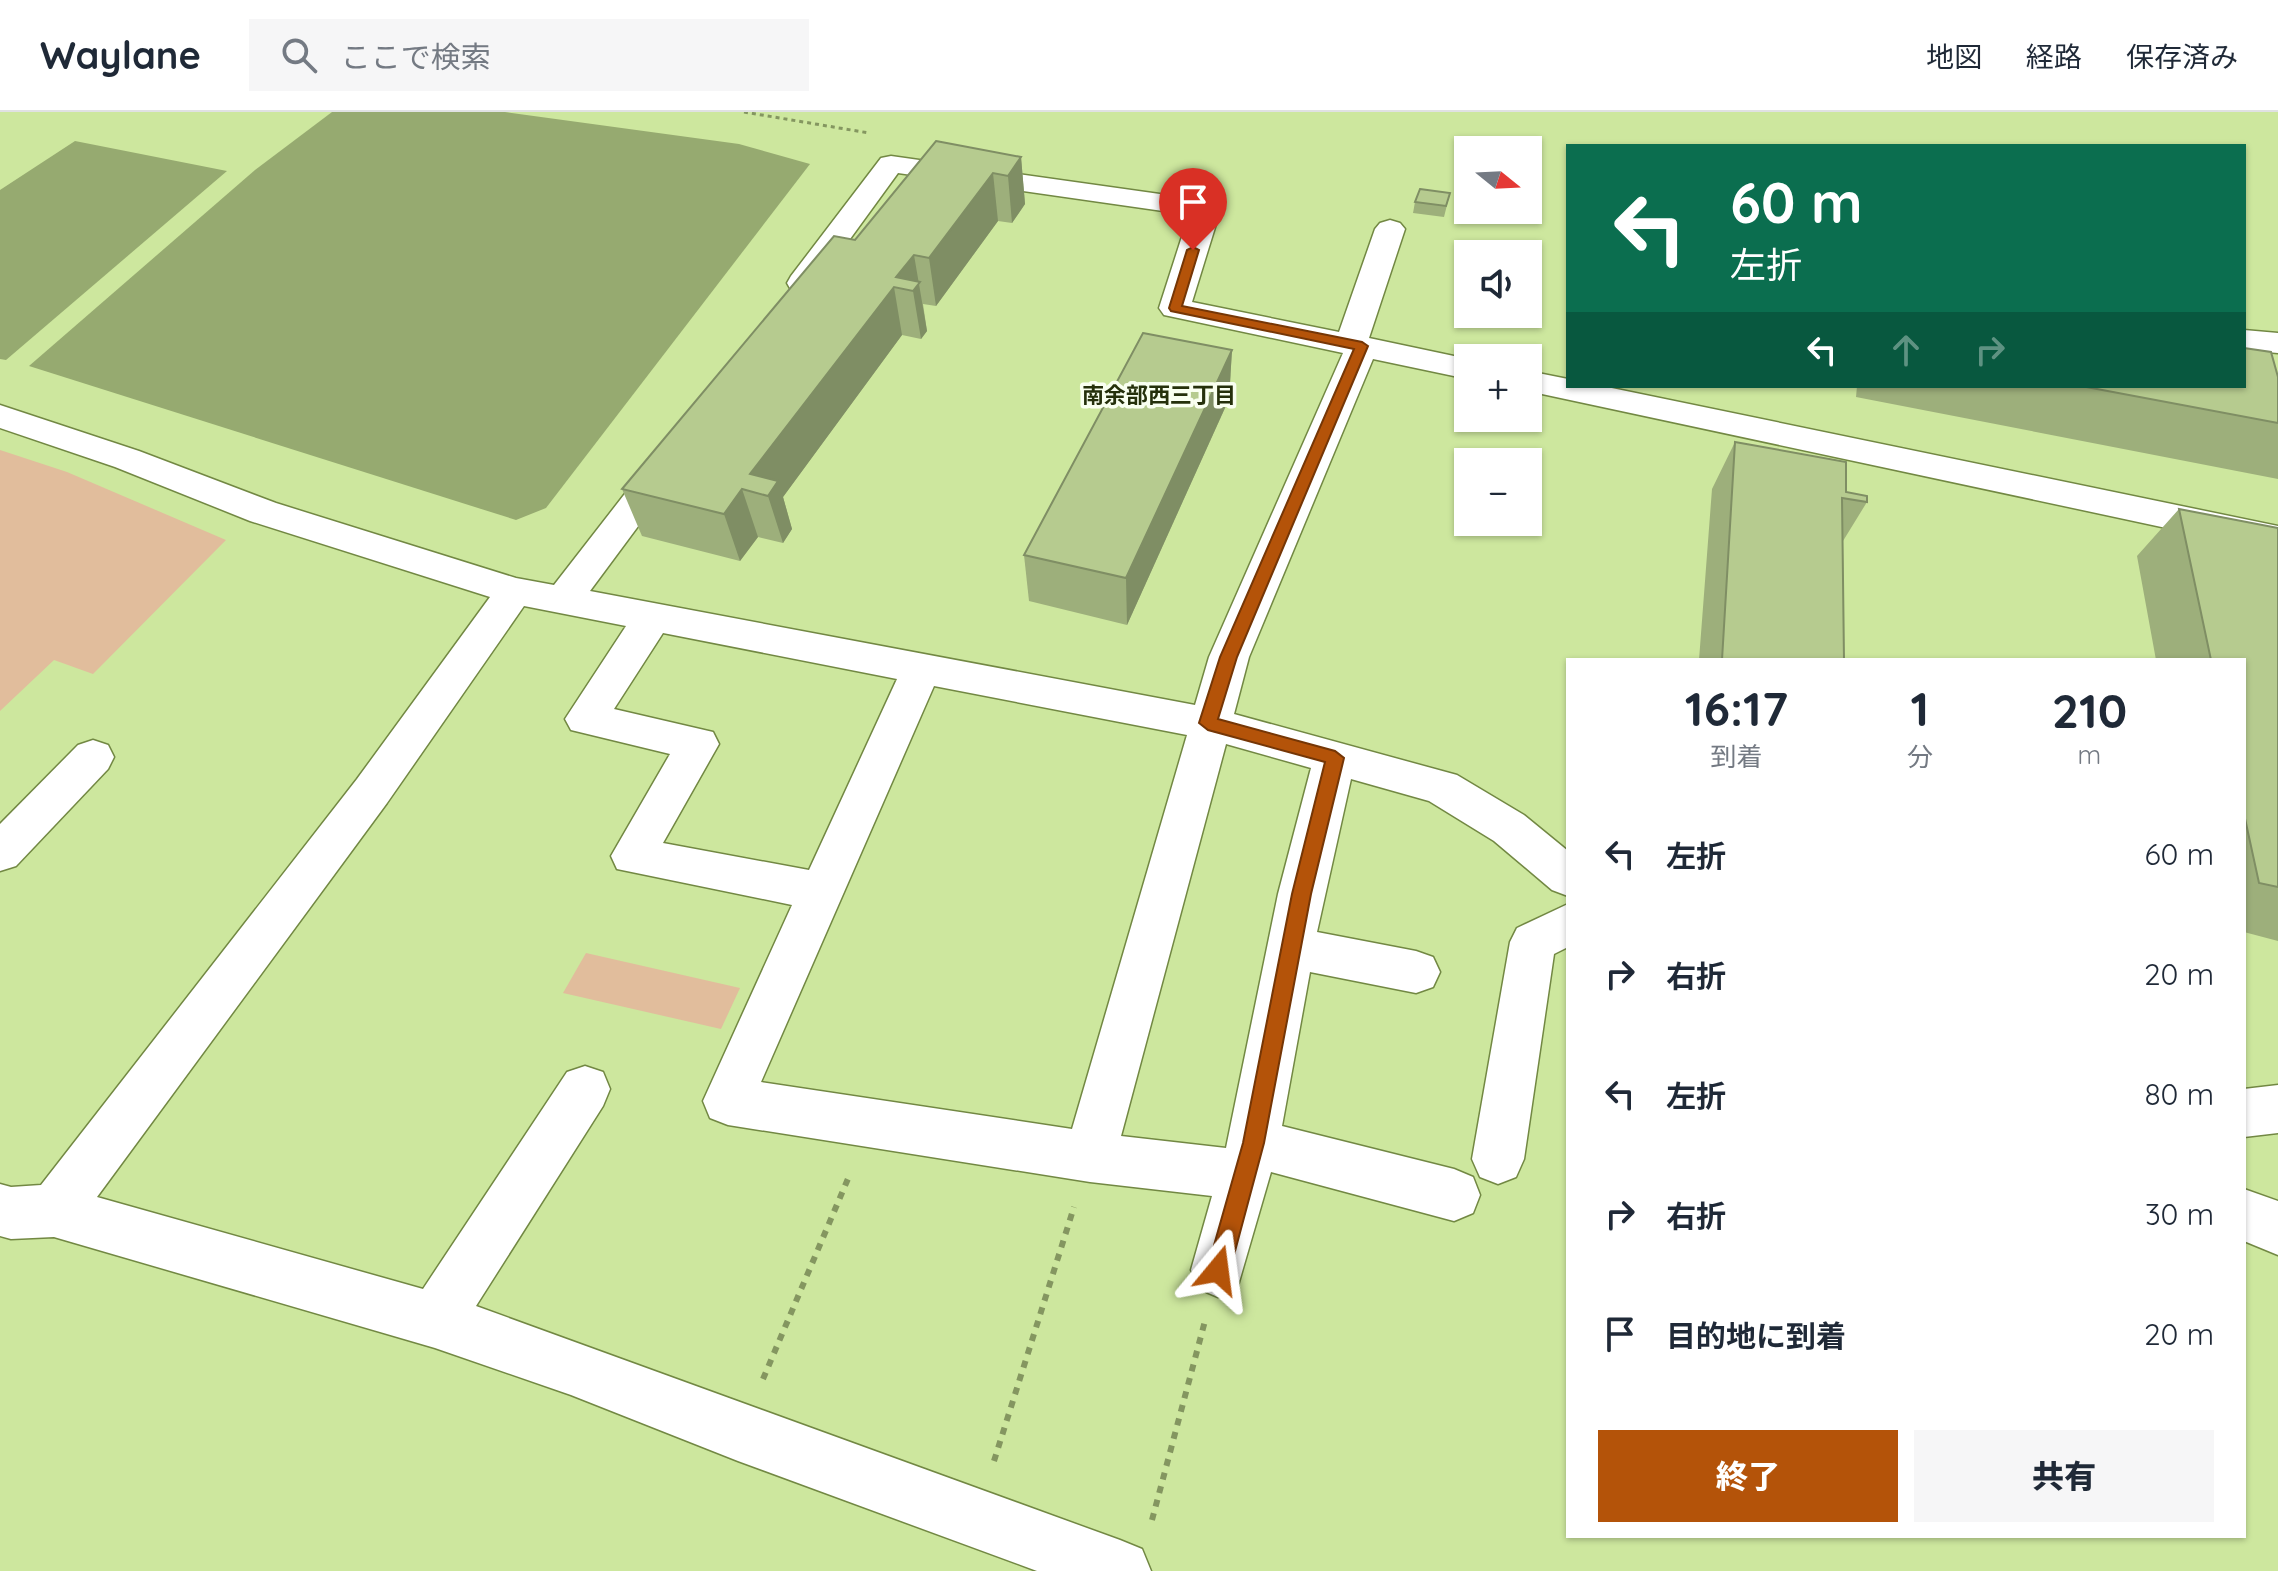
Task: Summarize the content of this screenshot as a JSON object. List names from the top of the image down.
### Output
{
  "districts": ["南余部西三丁目"],
  "north": "right",
  "page": {
    "header": "Waylane",
    "search": "ここで検索",
    "nav": ["地図", "経路", "保存済み"],
    "map_buttons": ["+", "−"],
    "turn": ["60 m", "左折"],
    "eta": [
      "16:17",
      "到着",
      "1",
      "分",
      "210",
      "m"
    ],
    "list": [
      {
        "name": "左折",
        "value": "60 m"
      },
      {
        "name": "右折",
        "value": "20 m"
      },
      {
        "name": "左折",
        "value": "80 m"
      },
      {
        "name": "右折",
        "value": "30 m"
      },
      {
        "name": "目的地に到着",
        "value": "20 m"
      }
    ],
    "buttons": ["終了", "共有"]
  }
}
